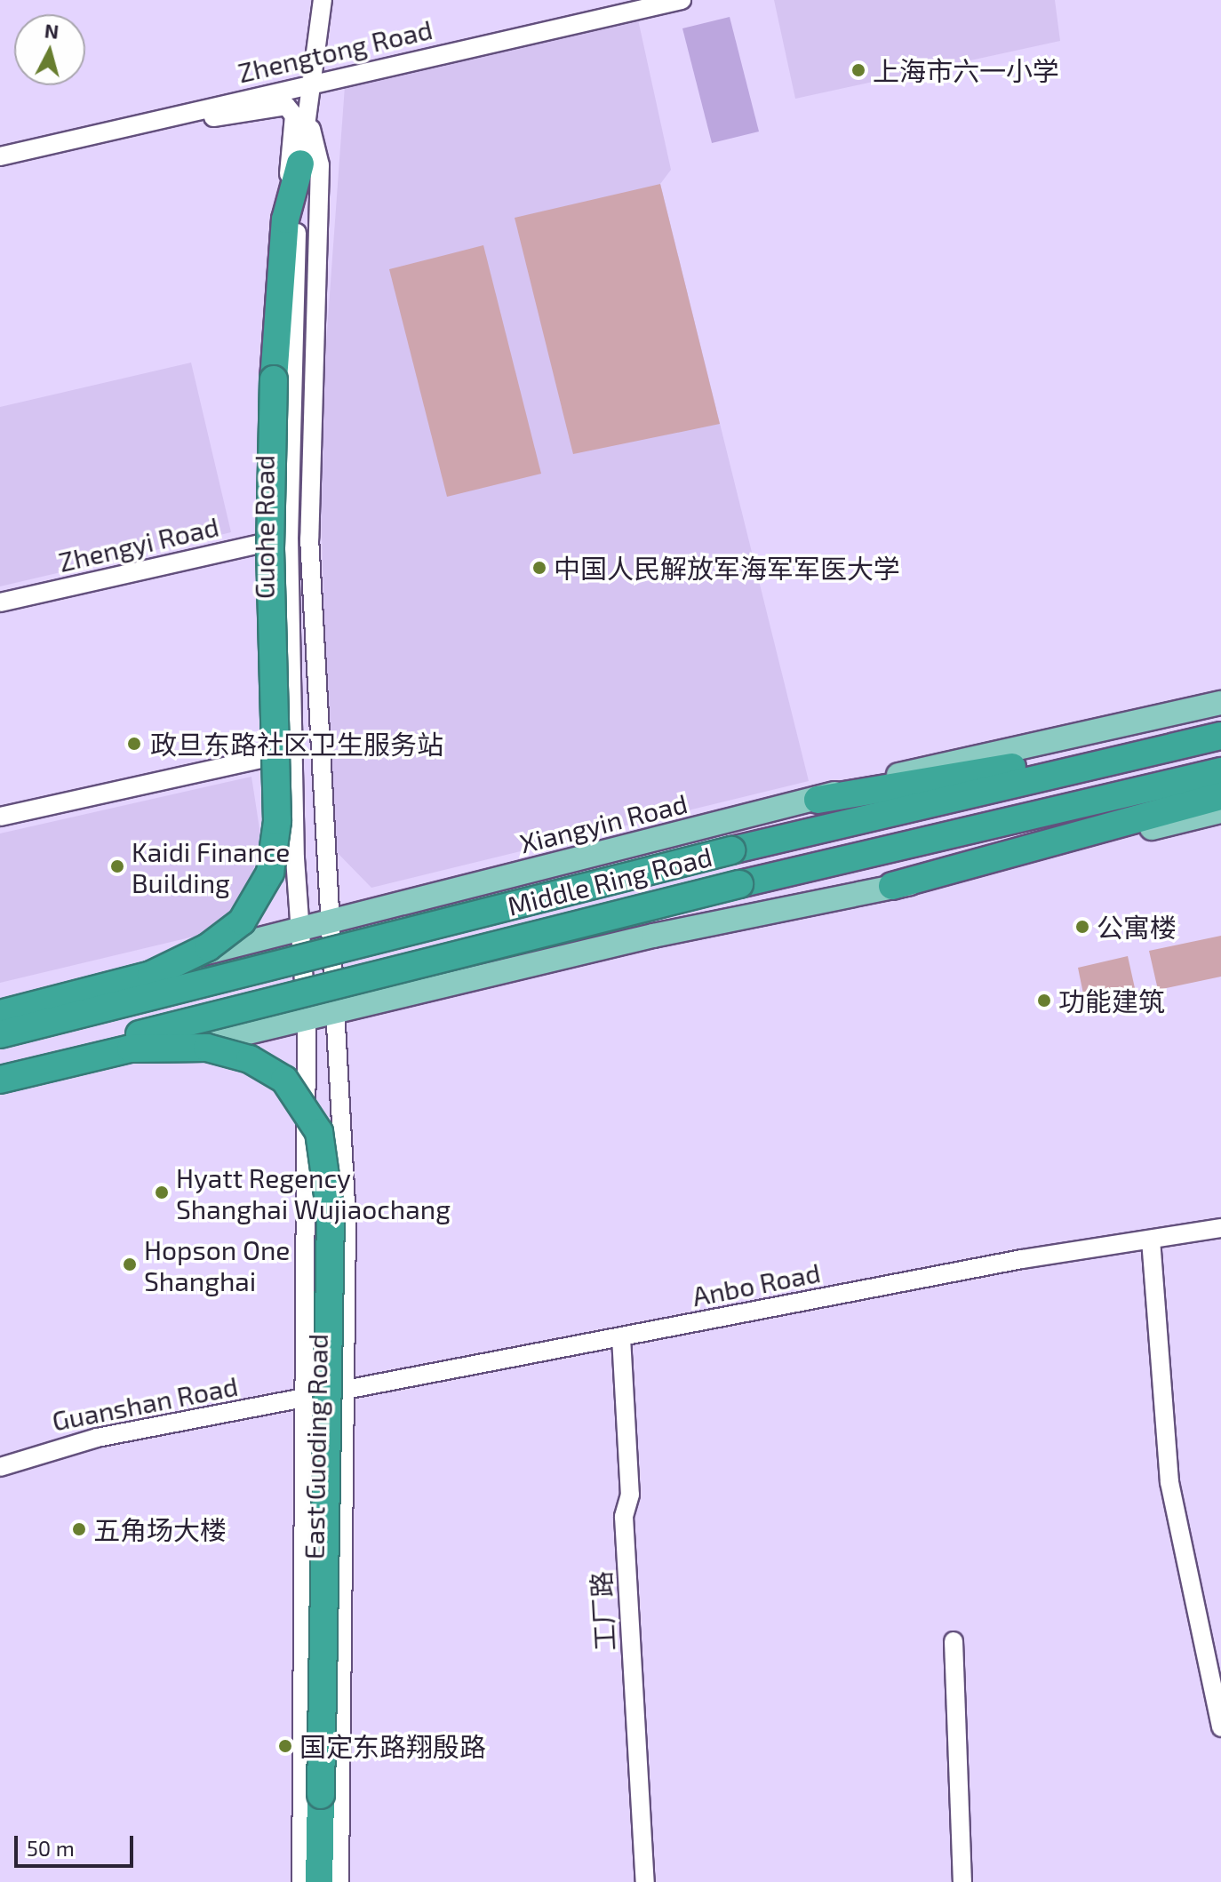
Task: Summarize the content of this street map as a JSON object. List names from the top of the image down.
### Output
{
  "streets": {
    "highway": ["Middle Ring Road"],
    "main road": ["Xiangyin Road"],
    "street": [
      "Zhengtong Road",
      "Guohe Road",
      "Zhengyi Road",
      "Anbo Road",
      "Guanshan Road",
      "East Guoding Road",
      "工厂路"
    ]
  },
  "crossings": [
    ["Zhengtong Road", "Guohe Road"],
    ["Guohe Road", "Zhengyi Road"],
    ["Guohe Road", "Xiangyin Road"],
    ["Guohe Road", "East Guoding Road"],
    ["Anbo Road", "Guanshan Road"],
    ["Anbo Road", "East Guoding Road"],
    ["Anbo Road", "工厂路"],
    ["Guanshan Road", "East Guoding Road"]
  ],
  "places": [
    "上海市六一小学",
    "中国人民解放军海军军医大学",
    "政旦东路社区卫生服务站",
    "Kaidi Finance Building",
    "公寓楼",
    "功能建筑",
    "Hyatt Regency Shanghai Wujiaochang",
    "Hopson One Shanghai",
    "五角场大楼",
    "国定东路翔殷路"
  ],
  "scale_bar": "50 m",
  "north": "top"
}
